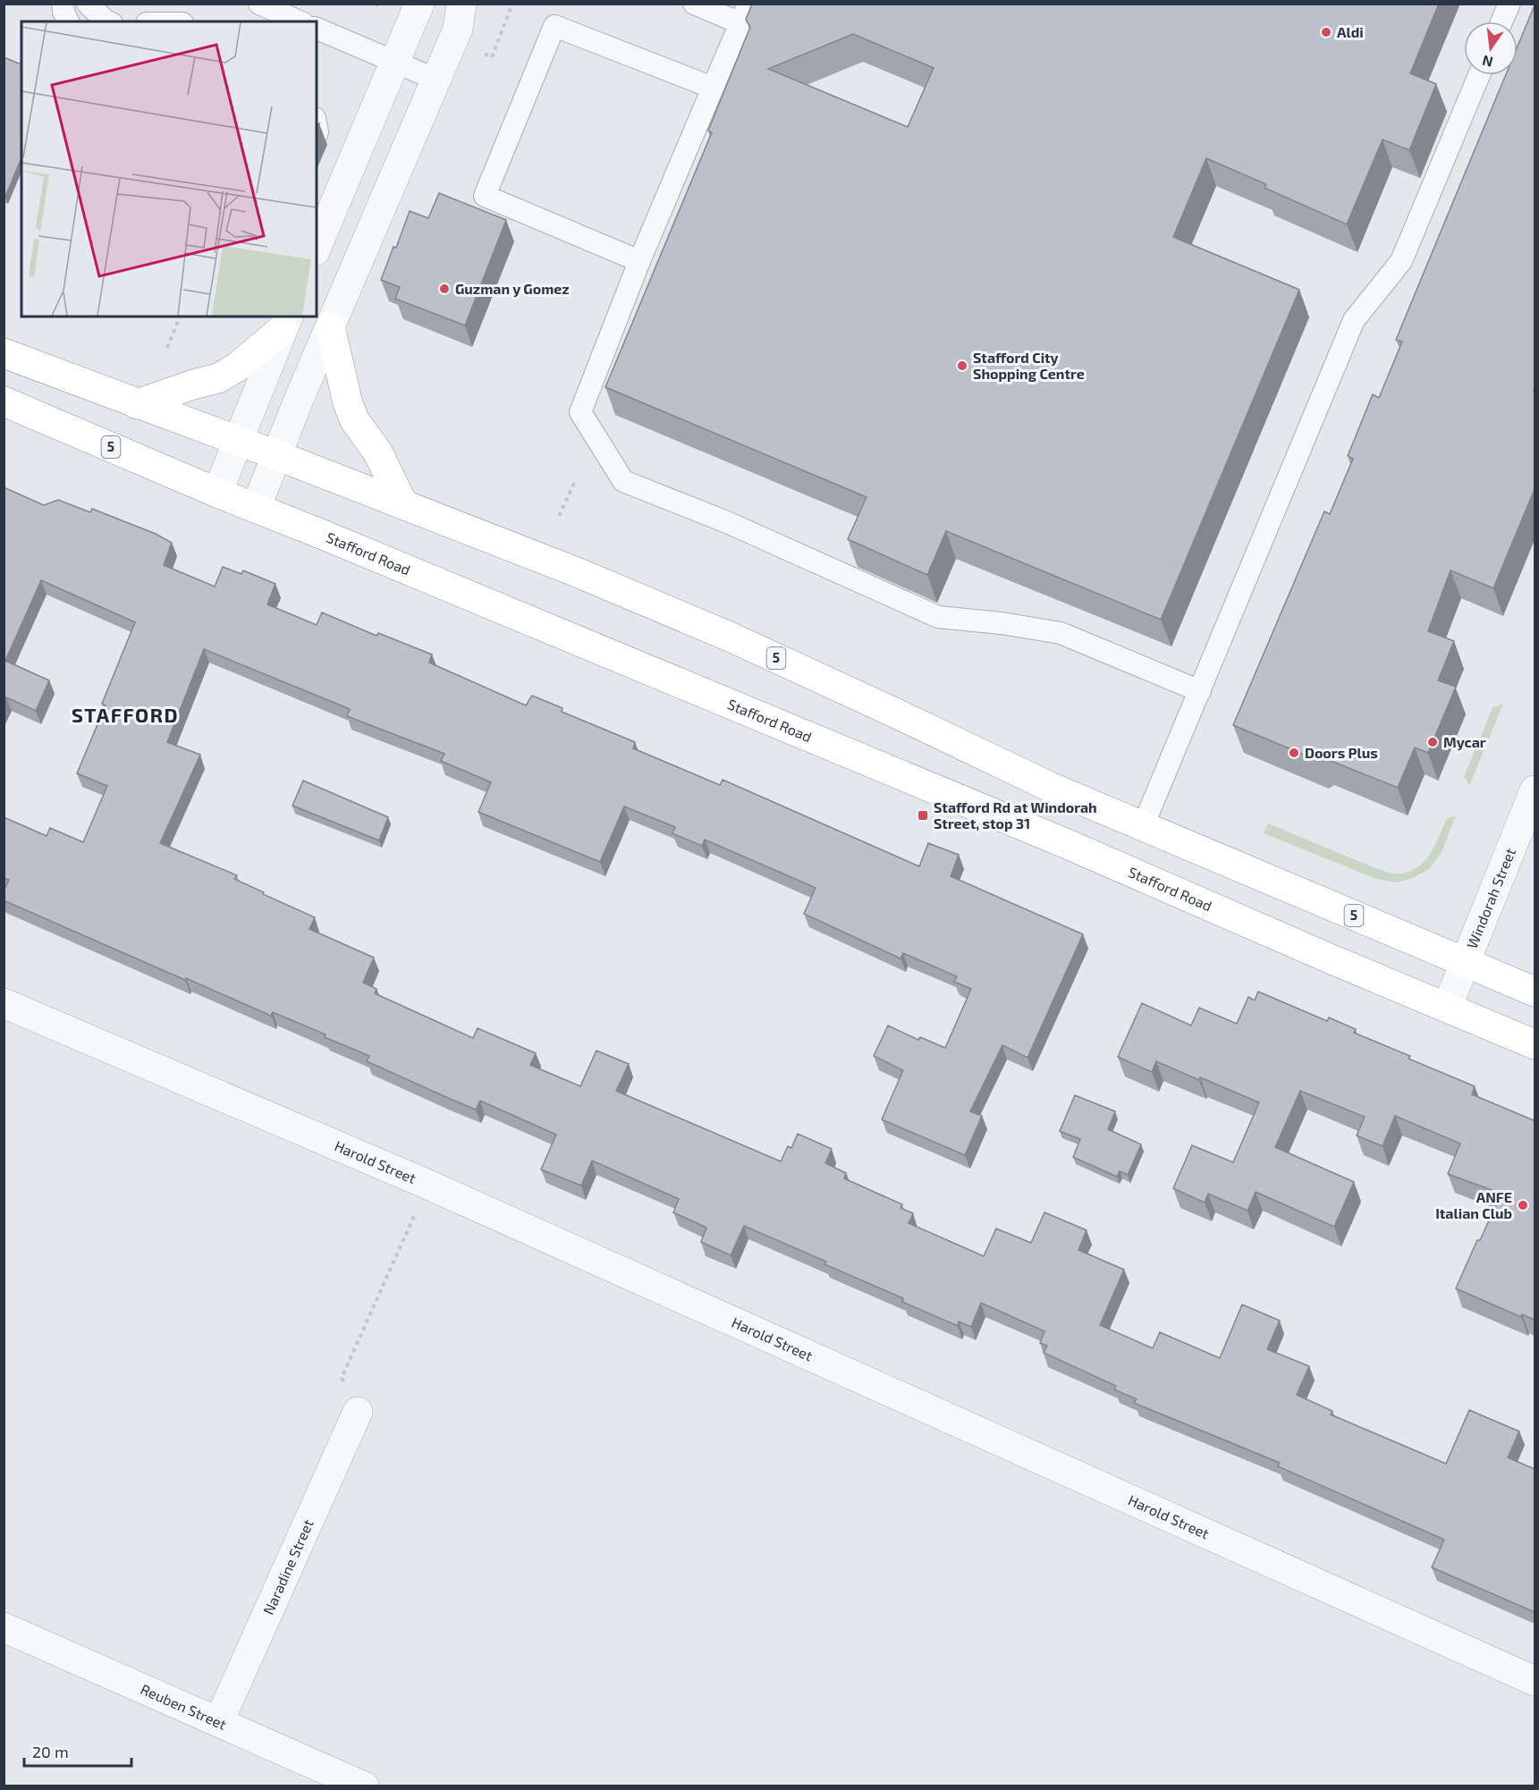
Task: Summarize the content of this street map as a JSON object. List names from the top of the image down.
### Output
{
  "streets": {
    "highway": ["5", "Stafford Road"],
    "street": [
      "Windorah Street",
      "Harold Street",
      "Naradine Street",
      "Reuben Street"
    ]
  },
  "crossings": [
    ["5", "Windorah Street"],
    ["Stafford Road", "Windorah Street"],
    ["Naradine Street", "Reuben Street"]
  ],
  "districts": ["STAFFORD"],
  "places": {
    "other": [
      "Aldi",
      "Guzman y Gomez",
      "Stafford City Shopping Centre",
      "Mycar",
      "Doors Plus",
      "ANFE Italian Club"
    ],
    "transit": ["Stafford Rd at Windorah Street, stop 31"]
  },
  "scale_bar": "20 m",
  "north": "bottom"
}
